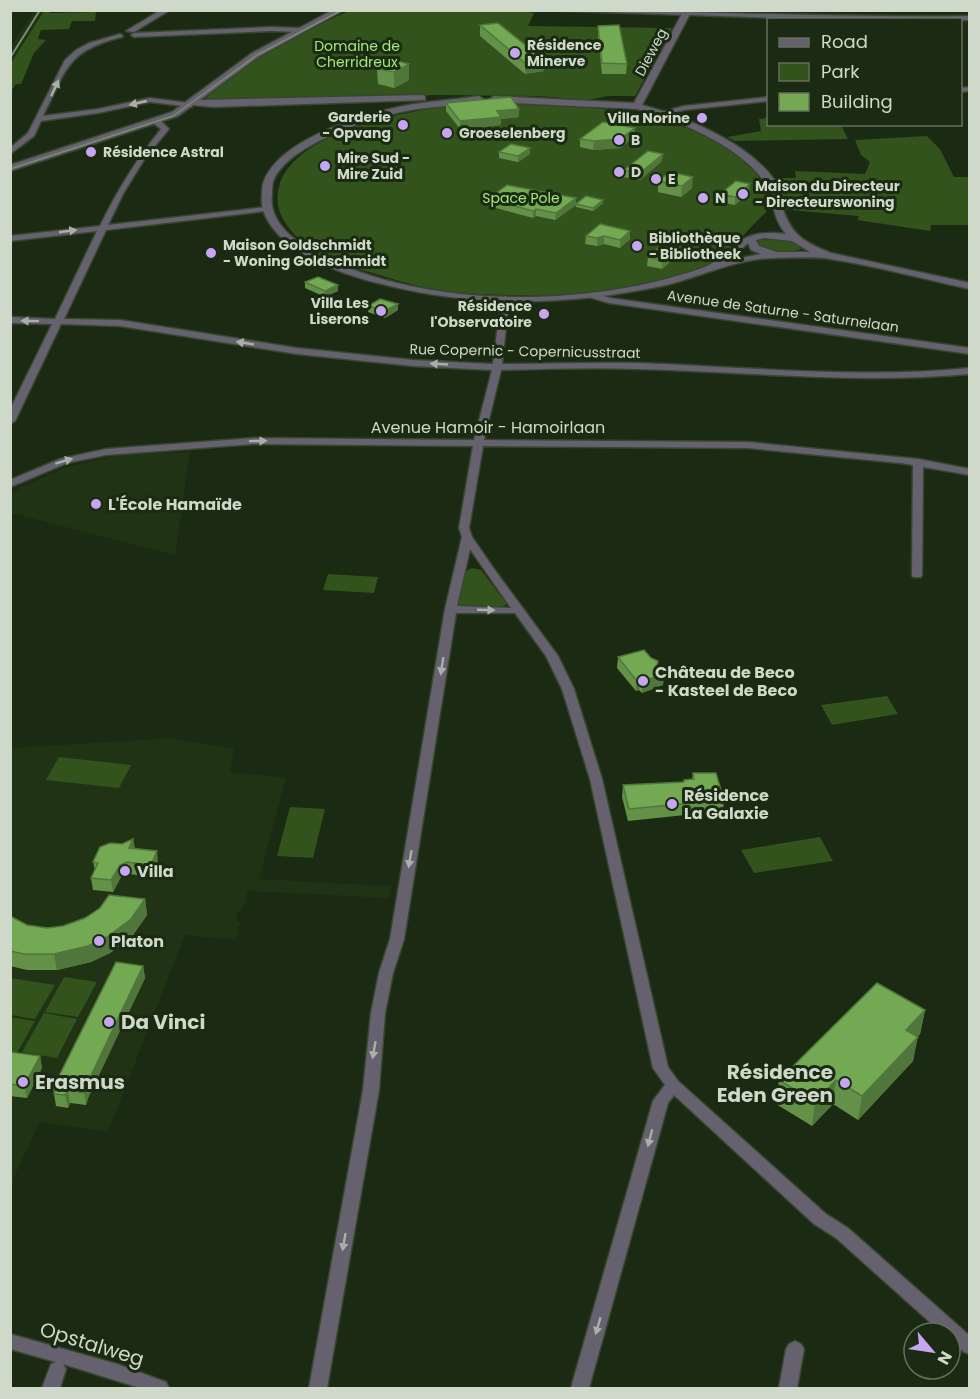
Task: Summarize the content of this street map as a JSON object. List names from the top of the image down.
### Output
{
  "streets": {
    "street": [
      "Dieweg",
      "Avenue de Saturne - Saturnelaan",
      "Rue Copernic - Copernicusstraat",
      "Avenue Hamoir - Hamoirlaan",
      "Opstalweg"
    ]
  },
  "one_way": ["Avenue Hamoir - Hamoirlaan"],
  "parks": ["Domaine de Cherridreux", "Space Pole"],
  "places": [
    "Résidence Minerve",
    "Villa Norine",
    "Garderie - Opvang",
    "Groeselenberg",
    "B",
    "Résidence Astral",
    "Mire Sud - Mire Zuid",
    "D",
    "E",
    "Maison du Directeur - Directeurswoning",
    "N",
    "Bibliothèque - Bibliotheek",
    "Maison Goldschmidt - Woning Goldschmidt",
    "Villa Les Liserons",
    "Résidence l'Observatoire",
    "L'École Hamaïde",
    "Château de Beco - Kasteel de Beco",
    "Résidence La Galaxie",
    "Villa",
    "Platon",
    "Da Vinci",
    "Erasmus",
    "Résidence Eden Green"
  ],
  "legend": ["Road", "Park", "Building"],
  "north": "bottom right"
}
